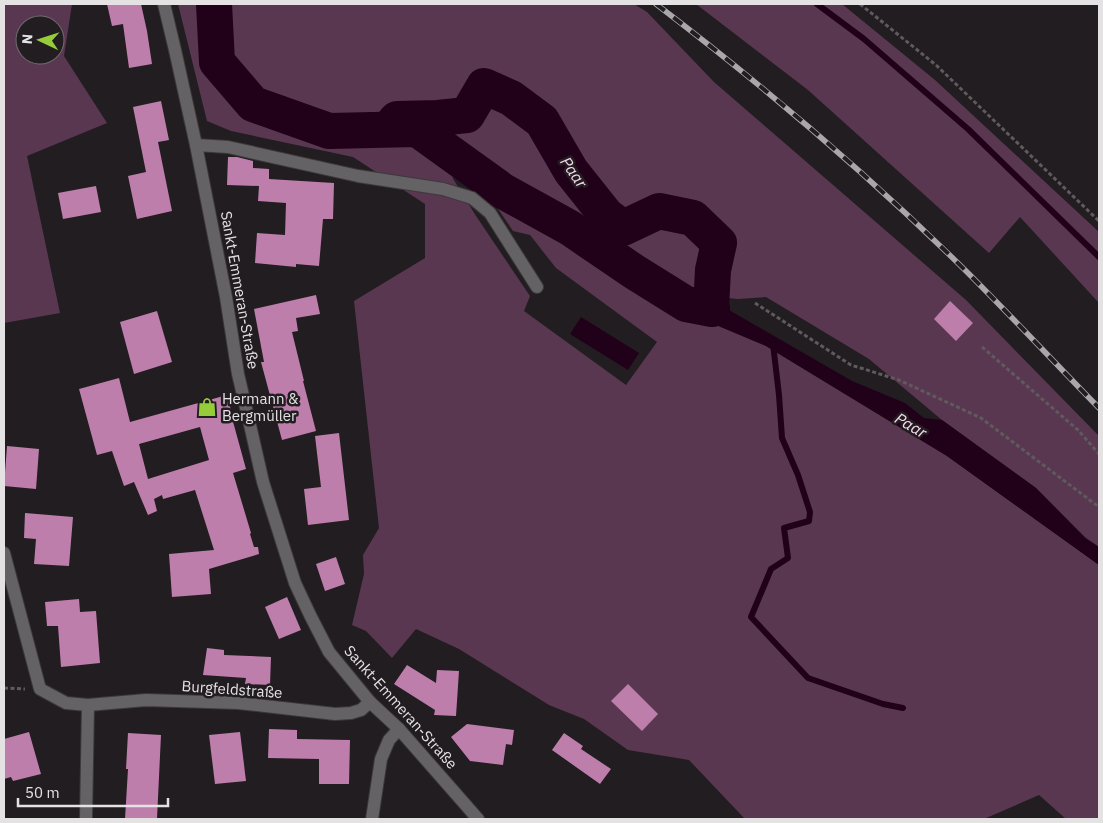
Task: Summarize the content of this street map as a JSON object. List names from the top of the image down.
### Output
{
  "streets": {
    "street": ["Sankt-Emmeran-Straße", "Burgfeldstraße"]
  },
  "crossings": [
    ["Sankt-Emmeran-Straße", "Burgfeldstraße"]
  ],
  "water": ["Paar"],
  "places": {
    "shop": ["Hermann & Bergmüller"]
  },
  "scale_bar": "50 m",
  "north": "left"
}
